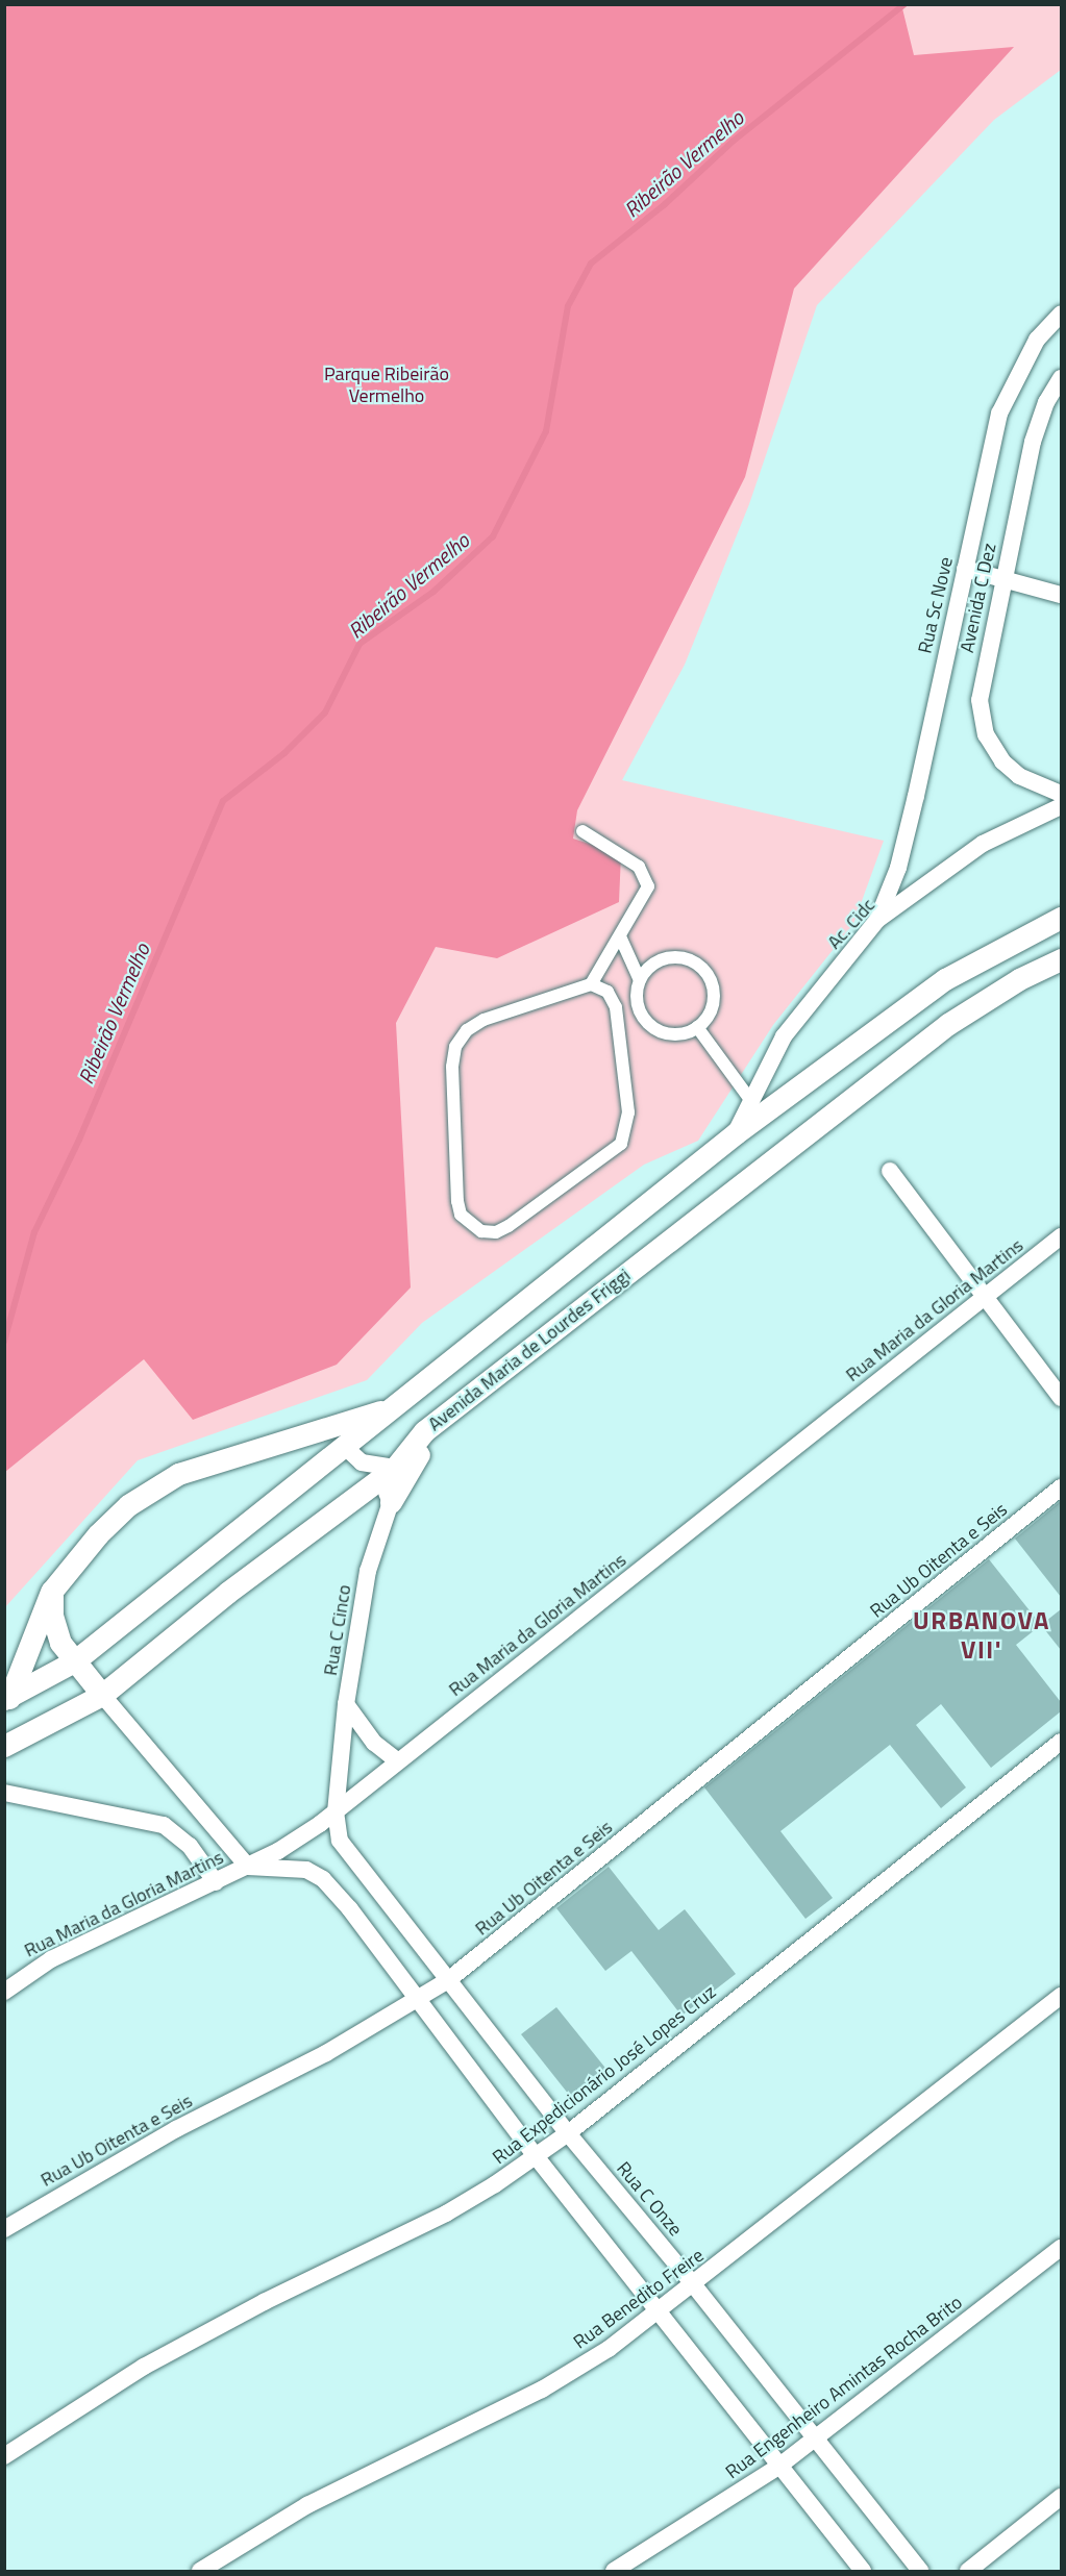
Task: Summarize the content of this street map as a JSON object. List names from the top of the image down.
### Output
{
  "streets": {
    "street": [
      "Avenida C Dez",
      "Rua Sc Nove",
      "Ac. Cidc",
      "Rua Maria da Gloria Martins",
      "Avenida Maria de Lourdes Friggi",
      "Rua Ub Oitenta e Seis",
      "Rua C Cinco",
      "Rua Expedicionário José Lopes Cruz",
      "Rua C Onze",
      "Rua Benedito Freire",
      "Rua Engenheiro Amintas Rocha Brito"
    ]
  },
  "crossings": [
    ["Rua Sc Nove", "Ac. Cidc"],
    ["Rua Maria da Gloria Martins", "Rua C Cinco"],
    ["Avenida Maria de Lourdes Friggi", "Rua C Cinco"],
    ["Rua Ub Oitenta e Seis", "Rua C Onze"],
    ["Rua C Cinco", "Rua C Onze"],
    ["Rua Expedicionário José Lopes Cruz", "Rua C Onze"],
    ["Rua C Onze", "Rua Benedito Freire"],
    ["Rua C Onze", "Rua Engenheiro Amintas Rocha Brito"]
  ],
  "districts": ["URBANOVA VII'"],
  "water": ["Ribeirão Vermelho"],
  "parks": ["Parque Ribeirão Vermelho"]
}
